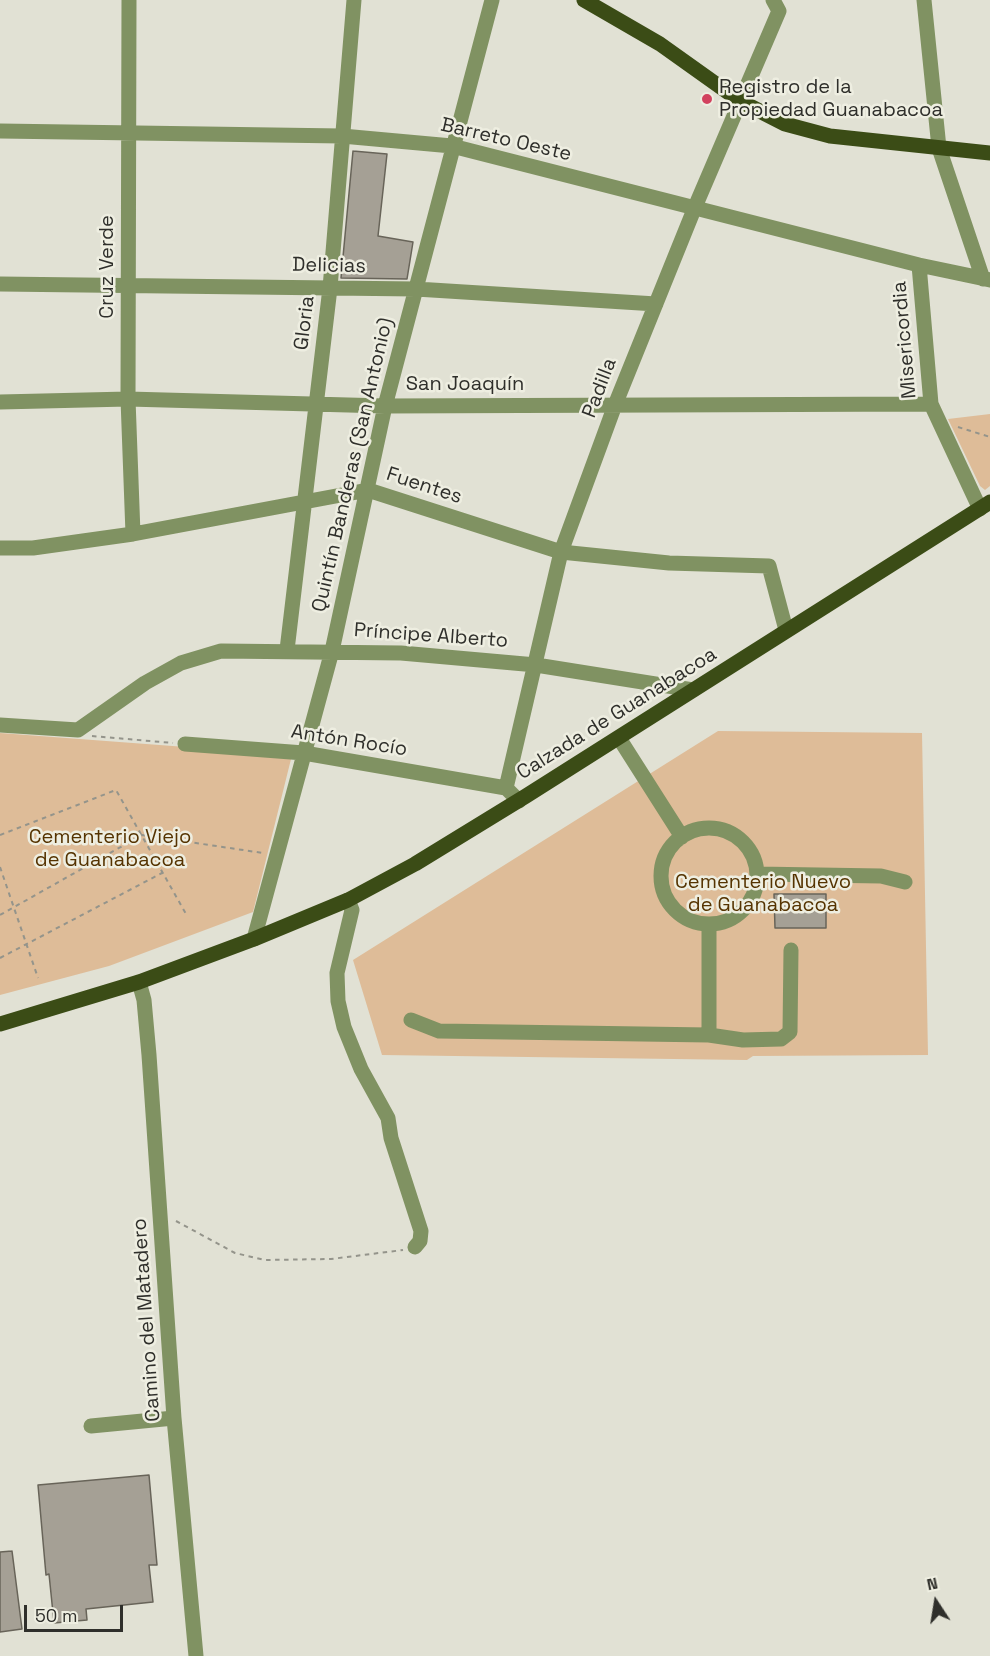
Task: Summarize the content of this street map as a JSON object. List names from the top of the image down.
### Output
{
  "streets": {
    "main road": ["Calzada de Guanabacoa"],
    "street": [
      "Barreto Oeste",
      "Delicias",
      "Cruz Verde",
      "Gloria",
      "Misericordia",
      "San Joaquín",
      "Padilla",
      "Quintín Banderas (San Antonio)",
      "Fuentes",
      "Príncipe Alberto",
      "Antón Rocío",
      "Camino del Matadero"
    ]
  },
  "crossings": [
    ["Barreto Oeste", "Cruz Verde"],
    ["Barreto Oeste", "Gloria"],
    ["Barreto Oeste", "Misericordia"],
    ["Barreto Oeste", "Padilla"],
    ["Barreto Oeste", "Quintín Banderas (San Antonio)"],
    ["Delicias", "Cruz Verde"],
    ["Delicias", "Gloria"],
    ["Delicias", "Padilla"],
    ["Delicias", "Quintín Banderas (San Antonio)"],
    ["Cruz Verde", "San Joaquín"],
    ["Cruz Verde", "Fuentes"],
    ["Gloria", "San Joaquín"],
    ["Gloria", "Fuentes"],
    ["Gloria", "Príncipe Alberto"],
    ["Misericordia", "San Joaquín"],
    ["Misericordia", "Calzada de Guanabacoa"],
    ["San Joaquín", "Padilla"],
    ["San Joaquín", "Quintín Banderas (San Antonio)"],
    ["Padilla", "Fuentes"],
    ["Padilla", "Príncipe Alberto"],
    ["Padilla", "Antón Rocío"],
    ["Quintín Banderas (San Antonio)", "Fuentes"],
    ["Quintín Banderas (San Antonio)", "Príncipe Alberto"],
    ["Quintín Banderas (San Antonio)", "Calzada de Guanabacoa"],
    ["Quintín Banderas (San Antonio)", "Antón Rocío"],
    ["Fuentes", "Calzada de Guanabacoa"],
    ["Príncipe Alberto", "Calzada de Guanabacoa"],
    ["Calzada de Guanabacoa", "Camino del Matadero"]
  ],
  "parks": ["Cementerio Viejo de Guanabacoa", "Cementerio Nuevo de Guanabacoa"],
  "places": ["Registro de la Propiedad Guanabacoa"],
  "scale_bar": "50 m",
  "north": "top"
}
